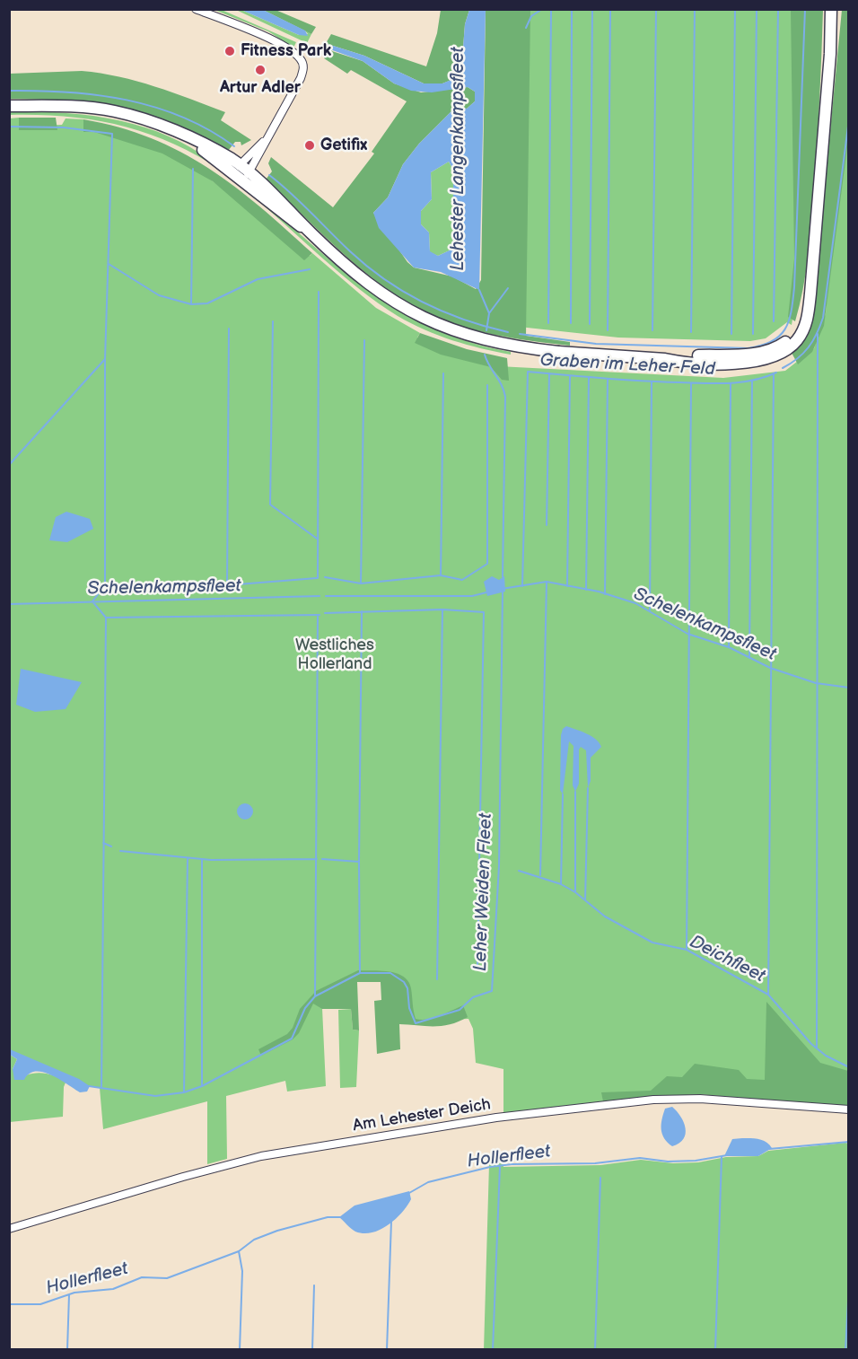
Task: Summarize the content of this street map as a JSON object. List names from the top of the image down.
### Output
{
  "streets": {
    "street": ["Am Lehester Deich"]
  },
  "water": [
    "Lehester Langenkampsfleet",
    "Graben im Leher Feld",
    "Schelenkampsfleet",
    "Leher Weiden Fleet",
    "Deichfleet",
    "Hollerfleet"
  ],
  "parks": ["Westliches Hollerland"],
  "places": ["Fitness Park", "Artur Adler", "Getifix"]
}
